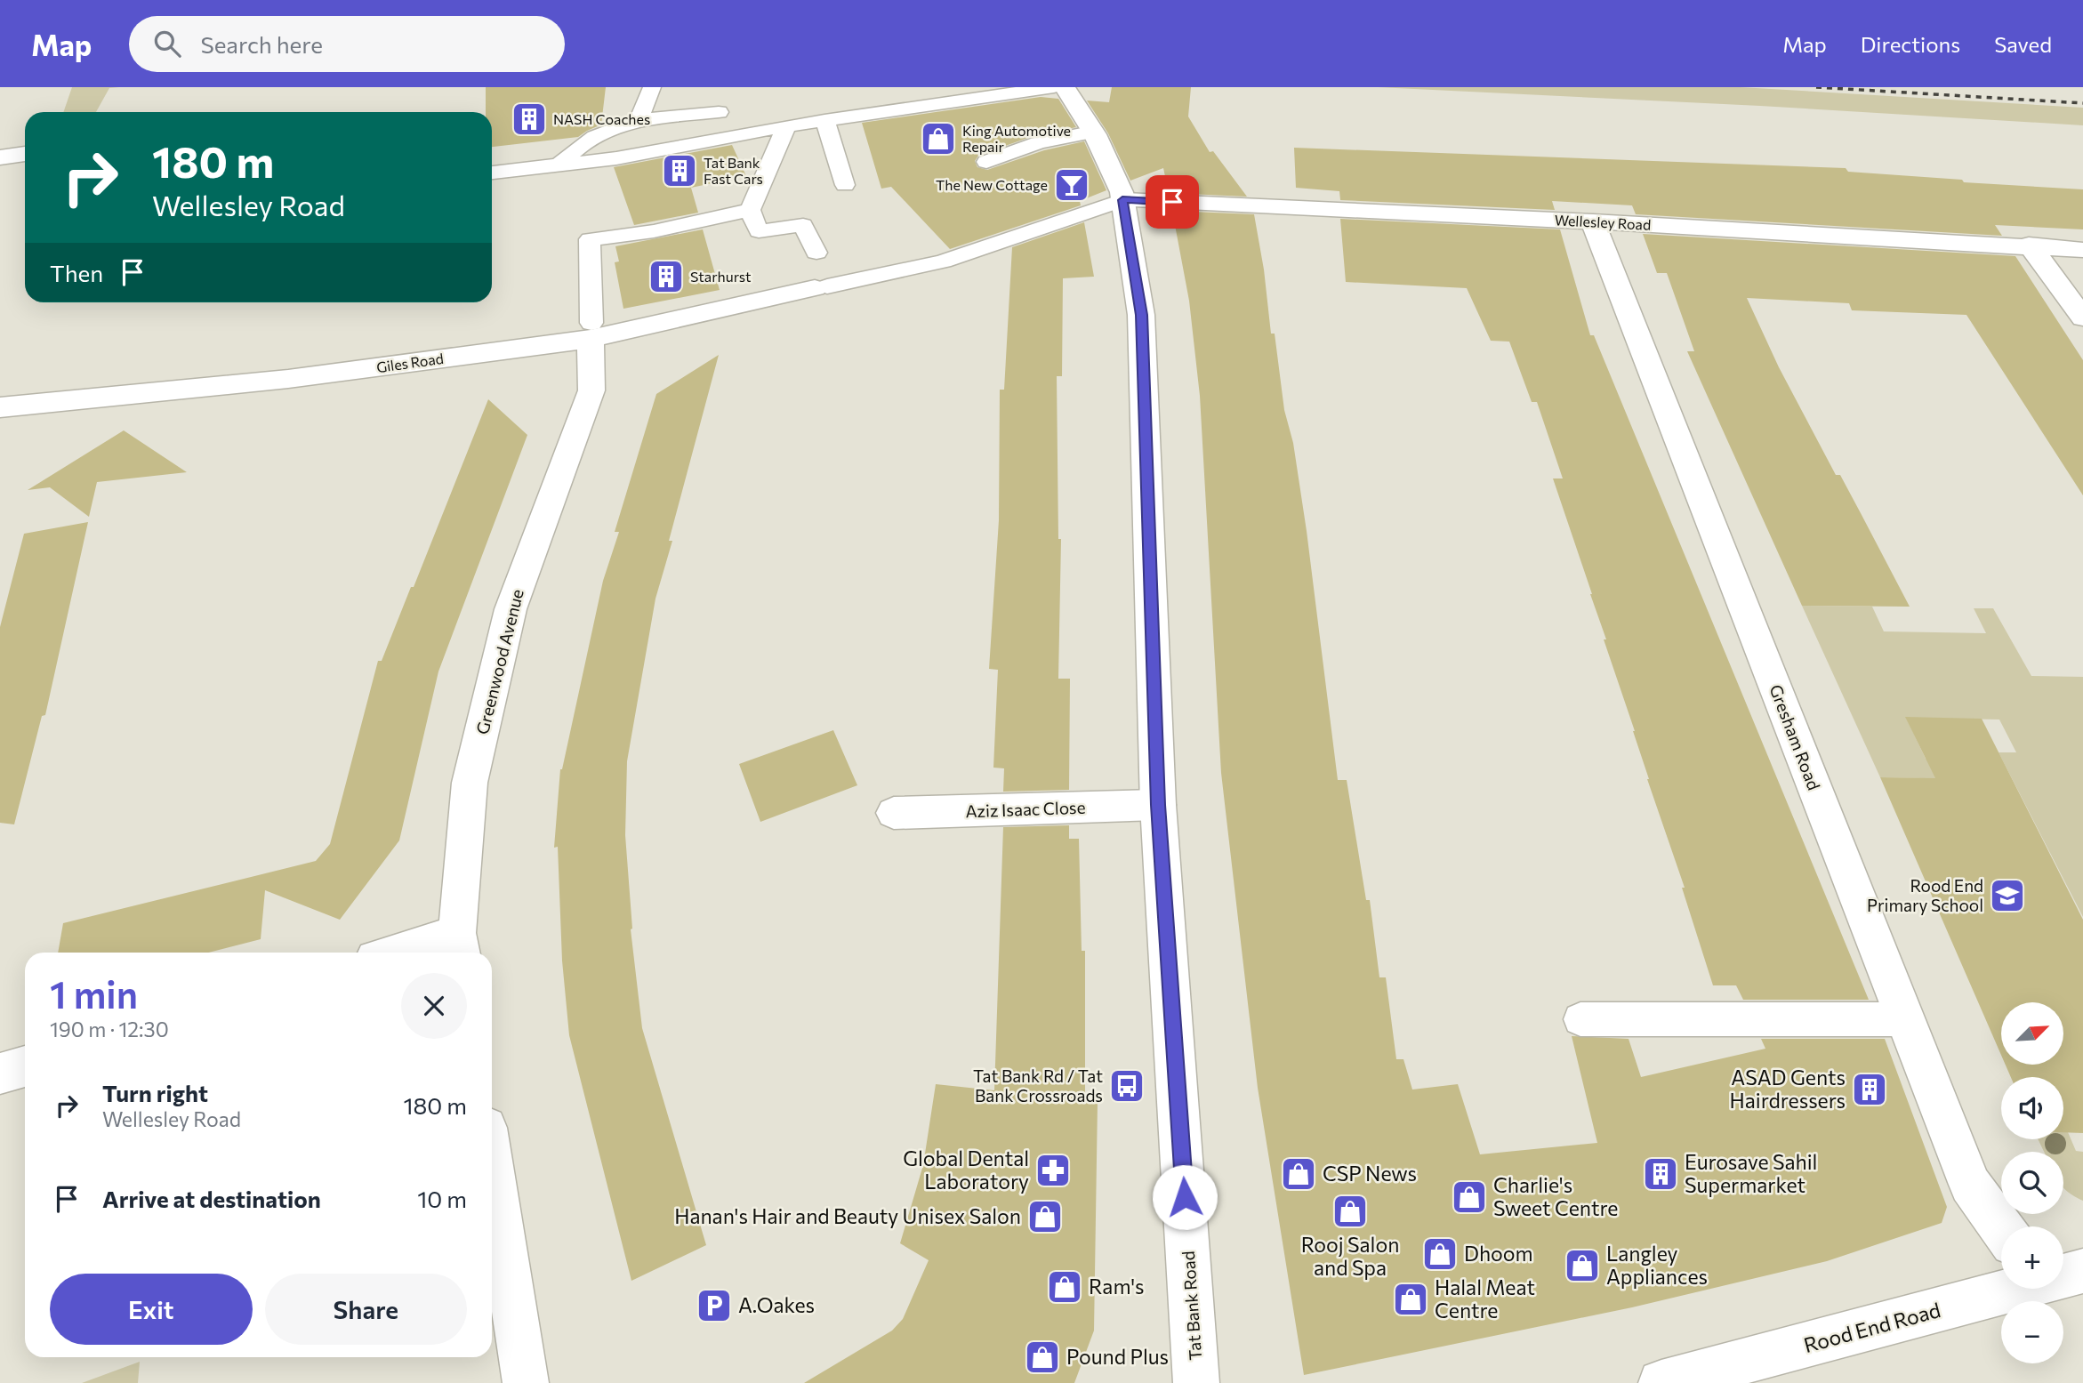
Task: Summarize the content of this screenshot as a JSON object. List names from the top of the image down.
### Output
{
  "streets": {
    "street": [
      "Wellesley Road",
      "Giles Road",
      "Greenwood Avenue",
      "Gresham Road",
      "Aziz Isaac Close",
      "Tat Bank Road",
      "Rood End Road"
    ]
  },
  "crossings": [
    ["Wellesley Road", "Gresham Road"],
    ["Wellesley Road", "Tat Bank Road"],
    ["Giles Road", "Greenwood Avenue"],
    ["Aziz Isaac Close", "Tat Bank Road"]
  ],
  "places": {
    "building": [
      "NASH Coaches",
      "Tat Bank Fast Cars",
      "Starhurst",
      "ASAD Gents Hairdressers",
      "Eurosave Sahil Supermarket"
    ],
    "shop": [
      "King Automotive Repair",
      "CSP News",
      "Charlie's Sweet Centre",
      "Rooj Salon and Spa",
      "Hanan's Hair and Beauty Unisex Salon",
      "Dhoom",
      "Langley Appliances",
      "Ram's",
      "Halal Meat Centre",
      "Pound Plus"
    ],
    "bar": ["The New Cottage"],
    "school or university": ["Rood End Primary School"],
    "bus stop": ["Tat Bank Rd / Tat Bank Crossroads"],
    "pharmacy": ["Global Dental Laboratory"],
    "parking": ["A.Oakes"]
  },
  "north": "top right",
  "page": {
    "header": "Map",
    "search": "Search here",
    "nav": ["Map", "Directions", "Saved"],
    "turn": ["180 m", "Wellesley Road"],
    "then": "Then",
    "heading": ["1 min", "190 m · 12:30"],
    "map_buttons": ["+", "−"],
    "list": [
      {
        "name": "Turn right",
        "note": "Wellesley Road",
        "value": "180 m"
      },
      {
        "name": "Arrive at destination",
        "value": "10 m"
      }
    ],
    "buttons": ["Exit", "Share"]
  }
}
